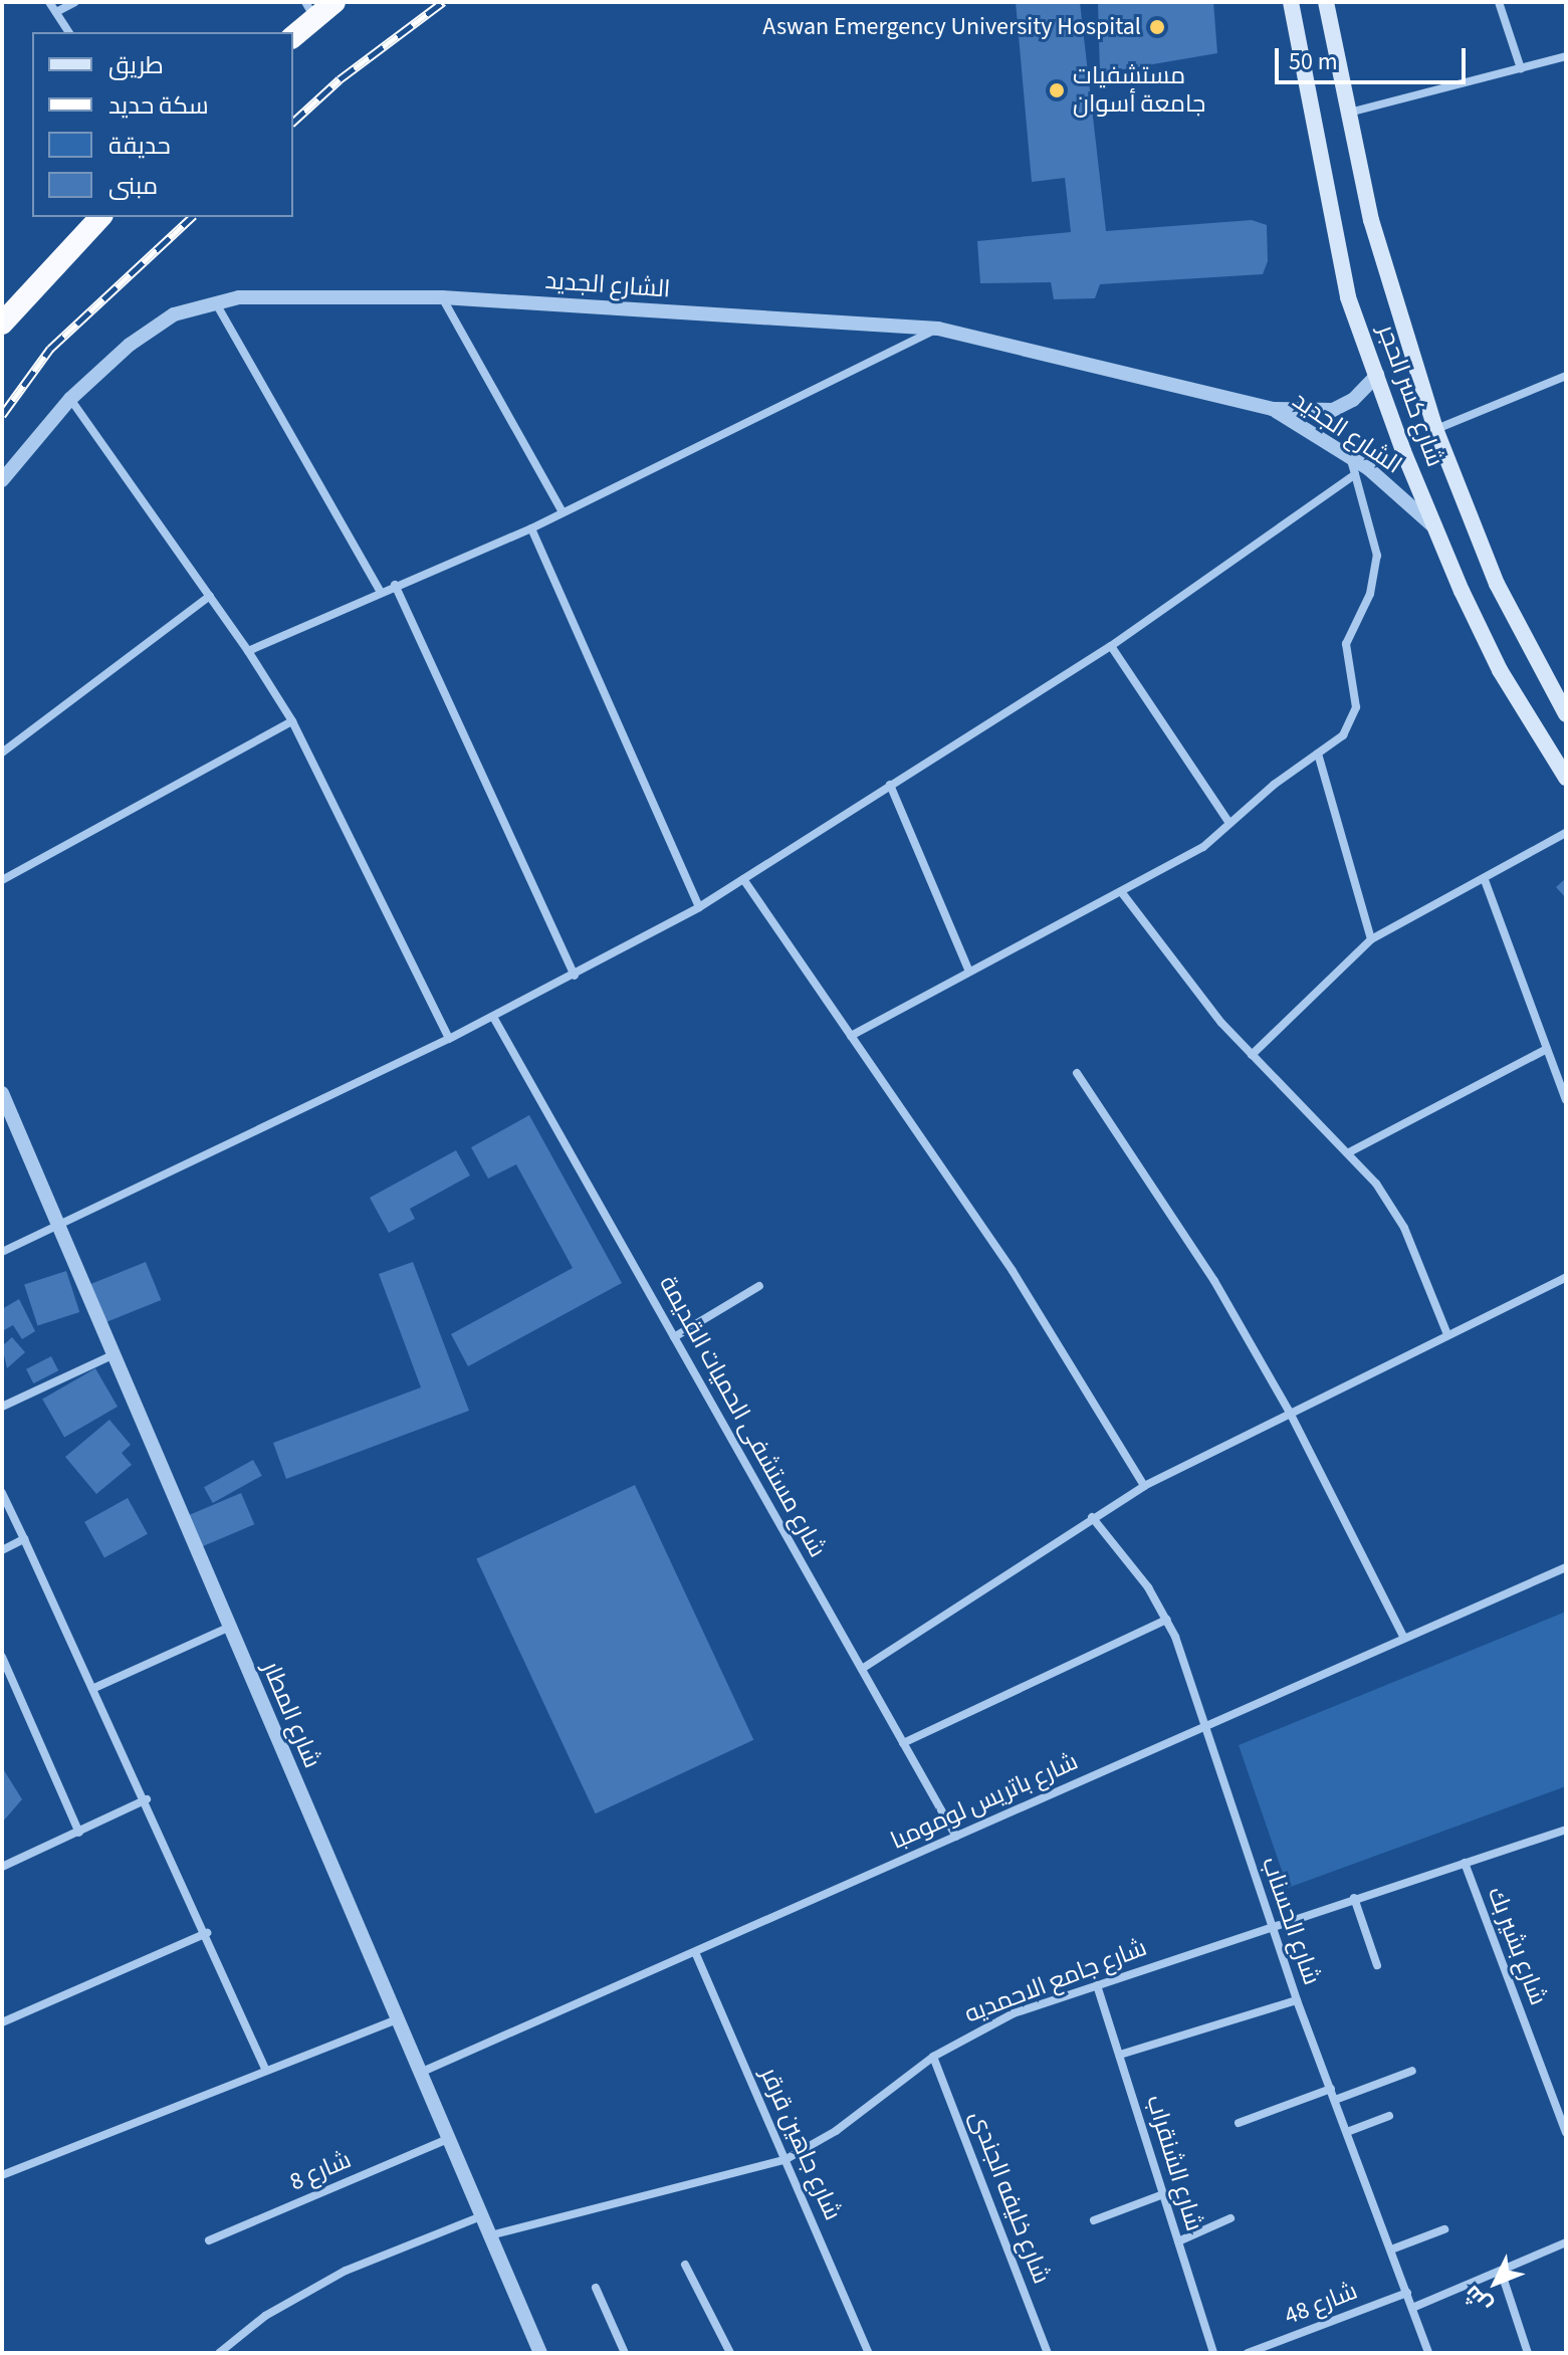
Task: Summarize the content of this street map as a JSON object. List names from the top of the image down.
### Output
{
  "streets": {
    "main road": ["شارع كسر الحجر"],
    "street": [
      "الشارع الجديد",
      "شارع مستشفى الحميات القديمة",
      "شارع المطار",
      "شارع باتريس لومومبا",
      "شارع الحسناب",
      "شارع بشير بك",
      "شارع جامع الاحمديه",
      "شارع جاهين قرقر",
      "شارع الشنقراب",
      "شارع 8",
      "شارع خليفه الجندى",
      "شارع 48"
    ]
  },
  "crossings": [
    ["الشارع الجديد", "شارع كسر الحجر"],
    ["شارع مستشفى الحميات القديمة", "شارع باتريس لومومبا"],
    ["شارع المطار", "شارع باتريس لومومبا"],
    ["شارع المطار", "شارع جامع الاحمديه"],
    ["شارع المطار", "شارع 8"],
    ["شارع باتريس لومومبا", "شارع الحسناب"],
    ["شارع باتريس لومومبا", "شارع جاهين قرقر"],
    ["شارع الحسناب", "شارع جامع الاحمديه"],
    ["شارع الحسناب", "شارع 48"],
    ["شارع بشير بك", "شارع جامع الاحمديه"],
    ["شارع جامع الاحمديه", "شارع جاهين قرقر"],
    ["شارع جامع الاحمديه", "شارع الشنقراب"],
    ["شارع جامع الاحمديه", "شارع خليفه الجندى"]
  ],
  "places": ["Aswan Emergency University Hospital", "مستشفيات جامعة أسوان"],
  "legend": [
    "طريق",
    "سكة حديد",
    "حديقة",
    "مبنى"
  ],
  "scale_bar": "50 m",
  "north": "bottom left"
}
